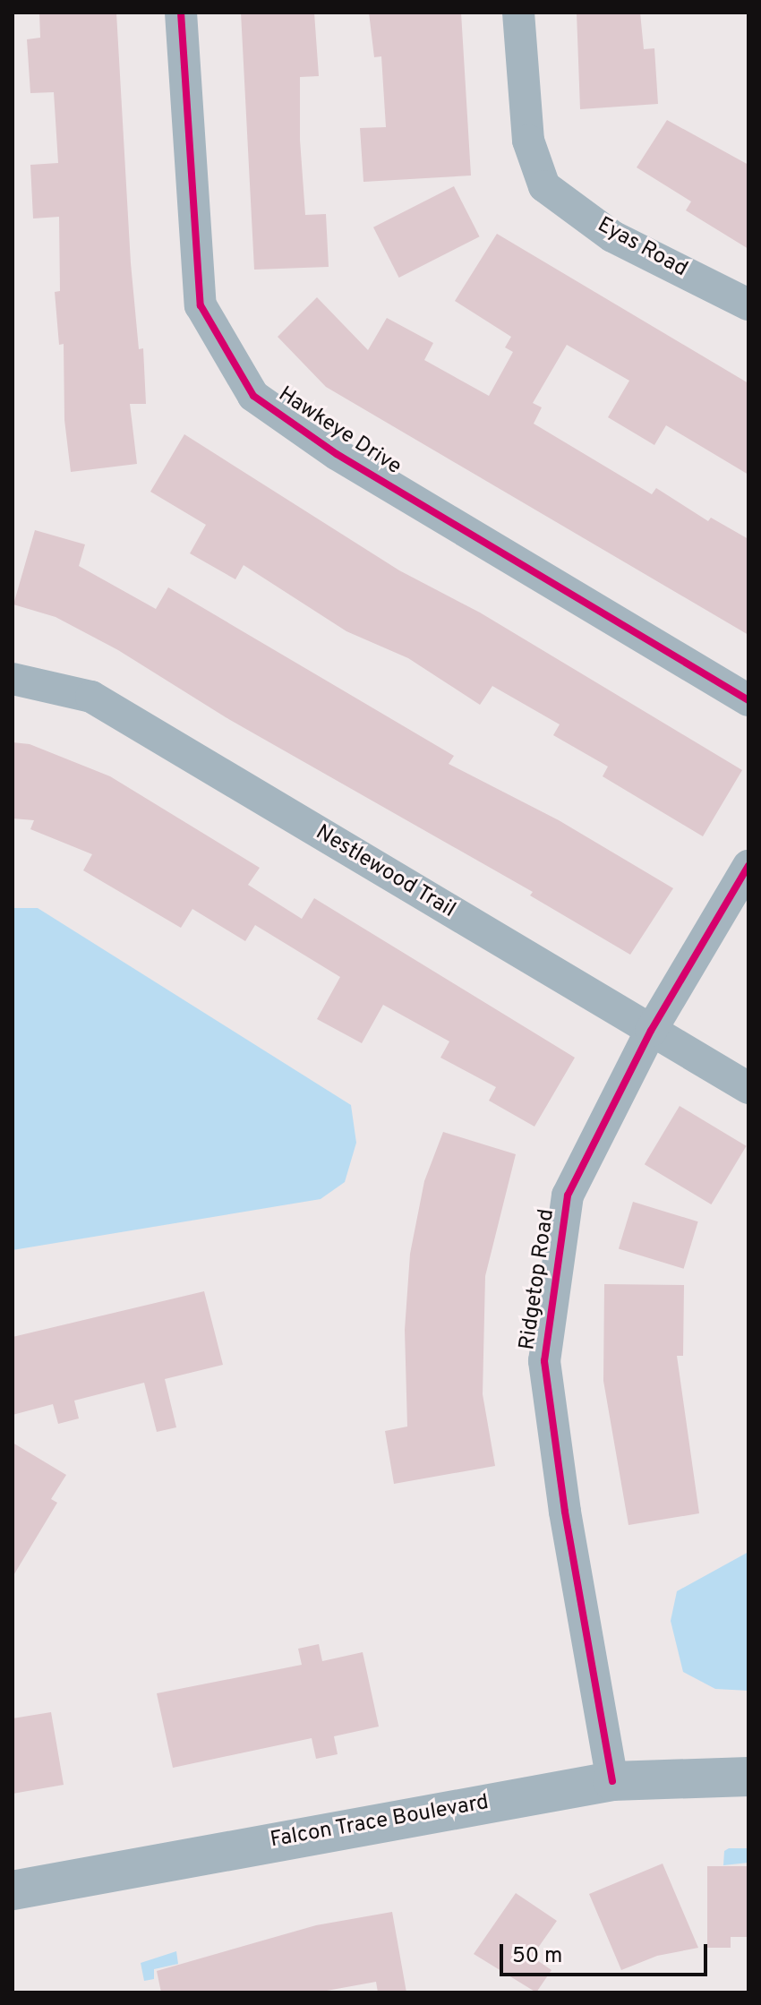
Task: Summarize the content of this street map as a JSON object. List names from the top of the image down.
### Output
{
  "streets": {
    "street": [
      "Eyas Road",
      "Hawkeye Drive",
      "Nestlewood Trail",
      "Ridgetop Road",
      "Falcon Trace Boulevard"
    ]
  },
  "crossings": [
    ["Nestlewood Trail", "Ridgetop Road"],
    ["Ridgetop Road", "Falcon Trace Boulevard"]
  ],
  "scale_bar": "50 m"
}
